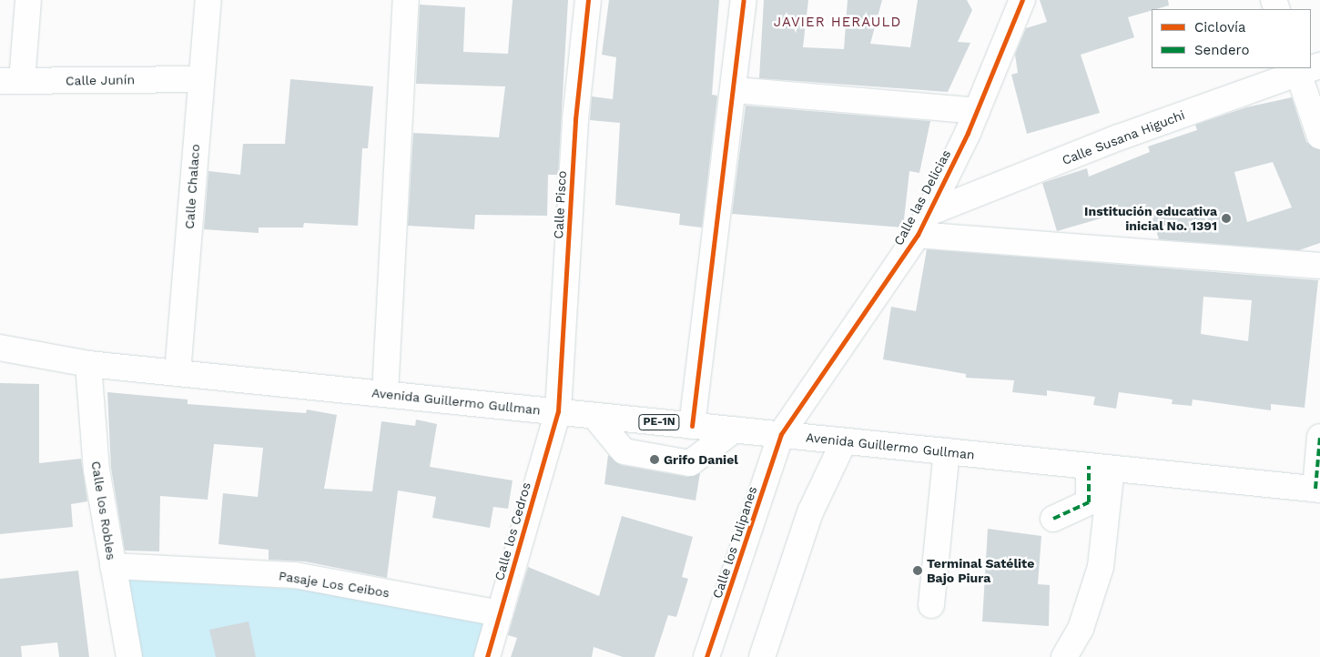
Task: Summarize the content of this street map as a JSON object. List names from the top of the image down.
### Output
{
  "streets": {
    "street": [
      "Calle Junín",
      "Calle Susana Higuchi",
      "Calle Chalaco",
      "Calle las Delicias",
      "Calle Pisco",
      "Avenida Guillermo Gullman",
      "PE-1N",
      "Calle los Robles",
      "Calle los Cedros",
      "Calle los Tulipanes",
      "Pasaje Los Ceibos"
    ]
  },
  "crossings": [
    ["Calle Junín", "Calle Chalaco"],
    ["Calle Susana Higuchi", "Calle las Delicias"],
    ["Calle Chalaco", "Avenida Guillermo Gullman"],
    ["Calle las Delicias", "Avenida Guillermo Gullman"],
    ["Calle las Delicias", "Calle los Tulipanes"],
    ["Calle Pisco", "Avenida Guillermo Gullman"],
    ["Calle Pisco", "Calle los Cedros"],
    ["Avenida Guillermo Gullman", "Calle los Robles"],
    ["Avenida Guillermo Gullman", "Calle los Cedros"],
    ["Avenida Guillermo Gullman", "Calle los Tulipanes"],
    ["Calle los Robles", "Pasaje Los Ceibos"],
    ["Calle los Cedros", "Pasaje Los Ceibos"]
  ],
  "districts": ["JAVIER HERAULD"],
  "places": ["Institución educativa inicial No. 1391", "Grifo Daniel", "Terminal Satélite Bajo Piura"],
  "legend": ["Ciclovía", "Sendero"]
}
